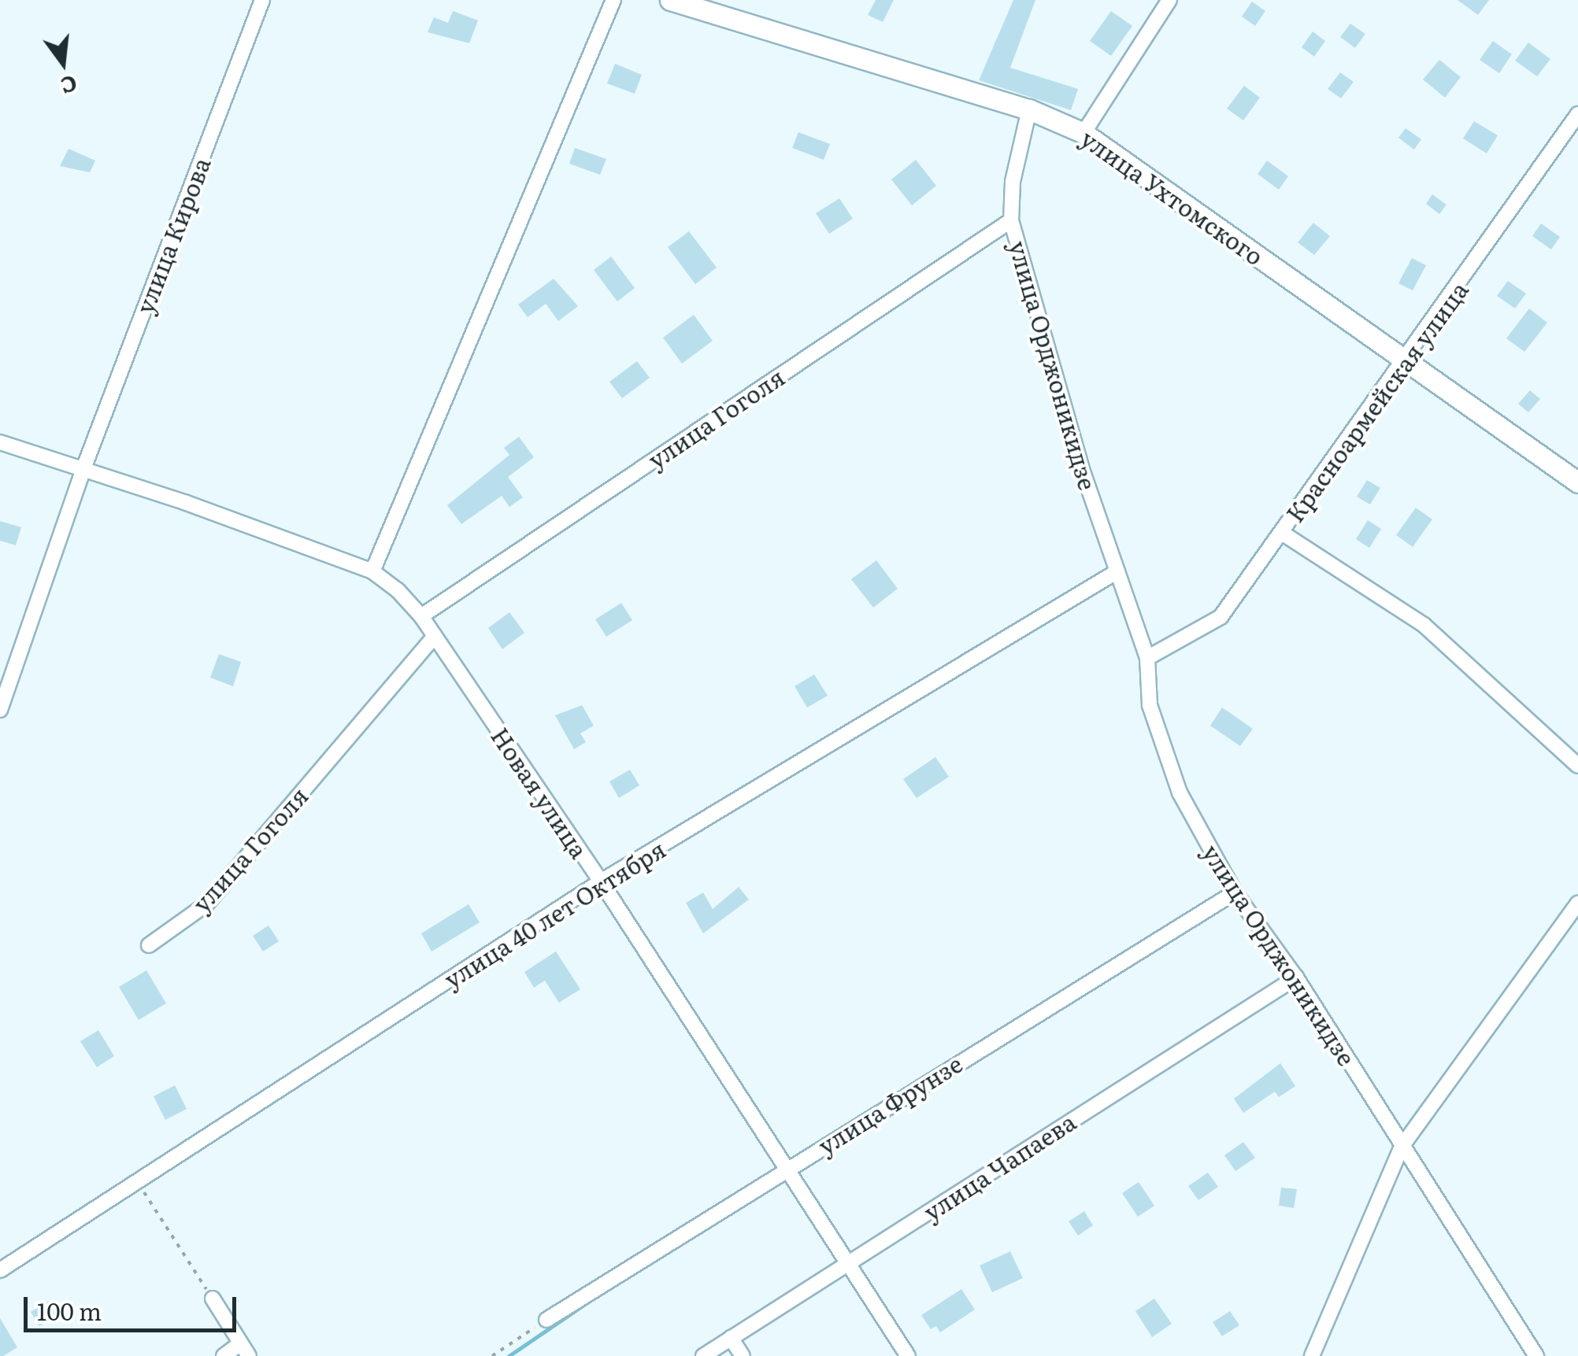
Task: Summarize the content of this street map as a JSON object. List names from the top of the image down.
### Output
{
  "streets": {
    "main road": ["улица Ухтомского"],
    "street": [
      "улица Кирова",
      "улица Орджоникидзе",
      "Красноармейская улица",
      "улица Гоголя",
      "Новая улица",
      "улица 40 лет Октября",
      "улица Фрунзе",
      "улица Чапаева"
    ]
  },
  "crossings": [
    ["улица Ухтомского", "улица Орджоникидзе"],
    ["улица Ухтомского", "Красноармейская улица"],
    ["улица Кирова", "Новая улица"],
    ["улица Орджоникидзе", "Красноармейская улица"],
    ["улица Орджоникидзе", "улица Гоголя"],
    ["улица Орджоникидзе", "улица 40 лет Октября"],
    ["улица Орджоникидзе", "улица Фрунзе"],
    ["улица Орджоникидзе", "улица Чапаева"],
    ["улица Гоголя", "Новая улица"],
    ["Новая улица", "улица 40 лет Октября"],
    ["Новая улица", "улица Фрунзе"],
    ["Новая улица", "улица Чапаева"]
  ],
  "scale_bar": "100 m",
  "north": "bottom"
}
